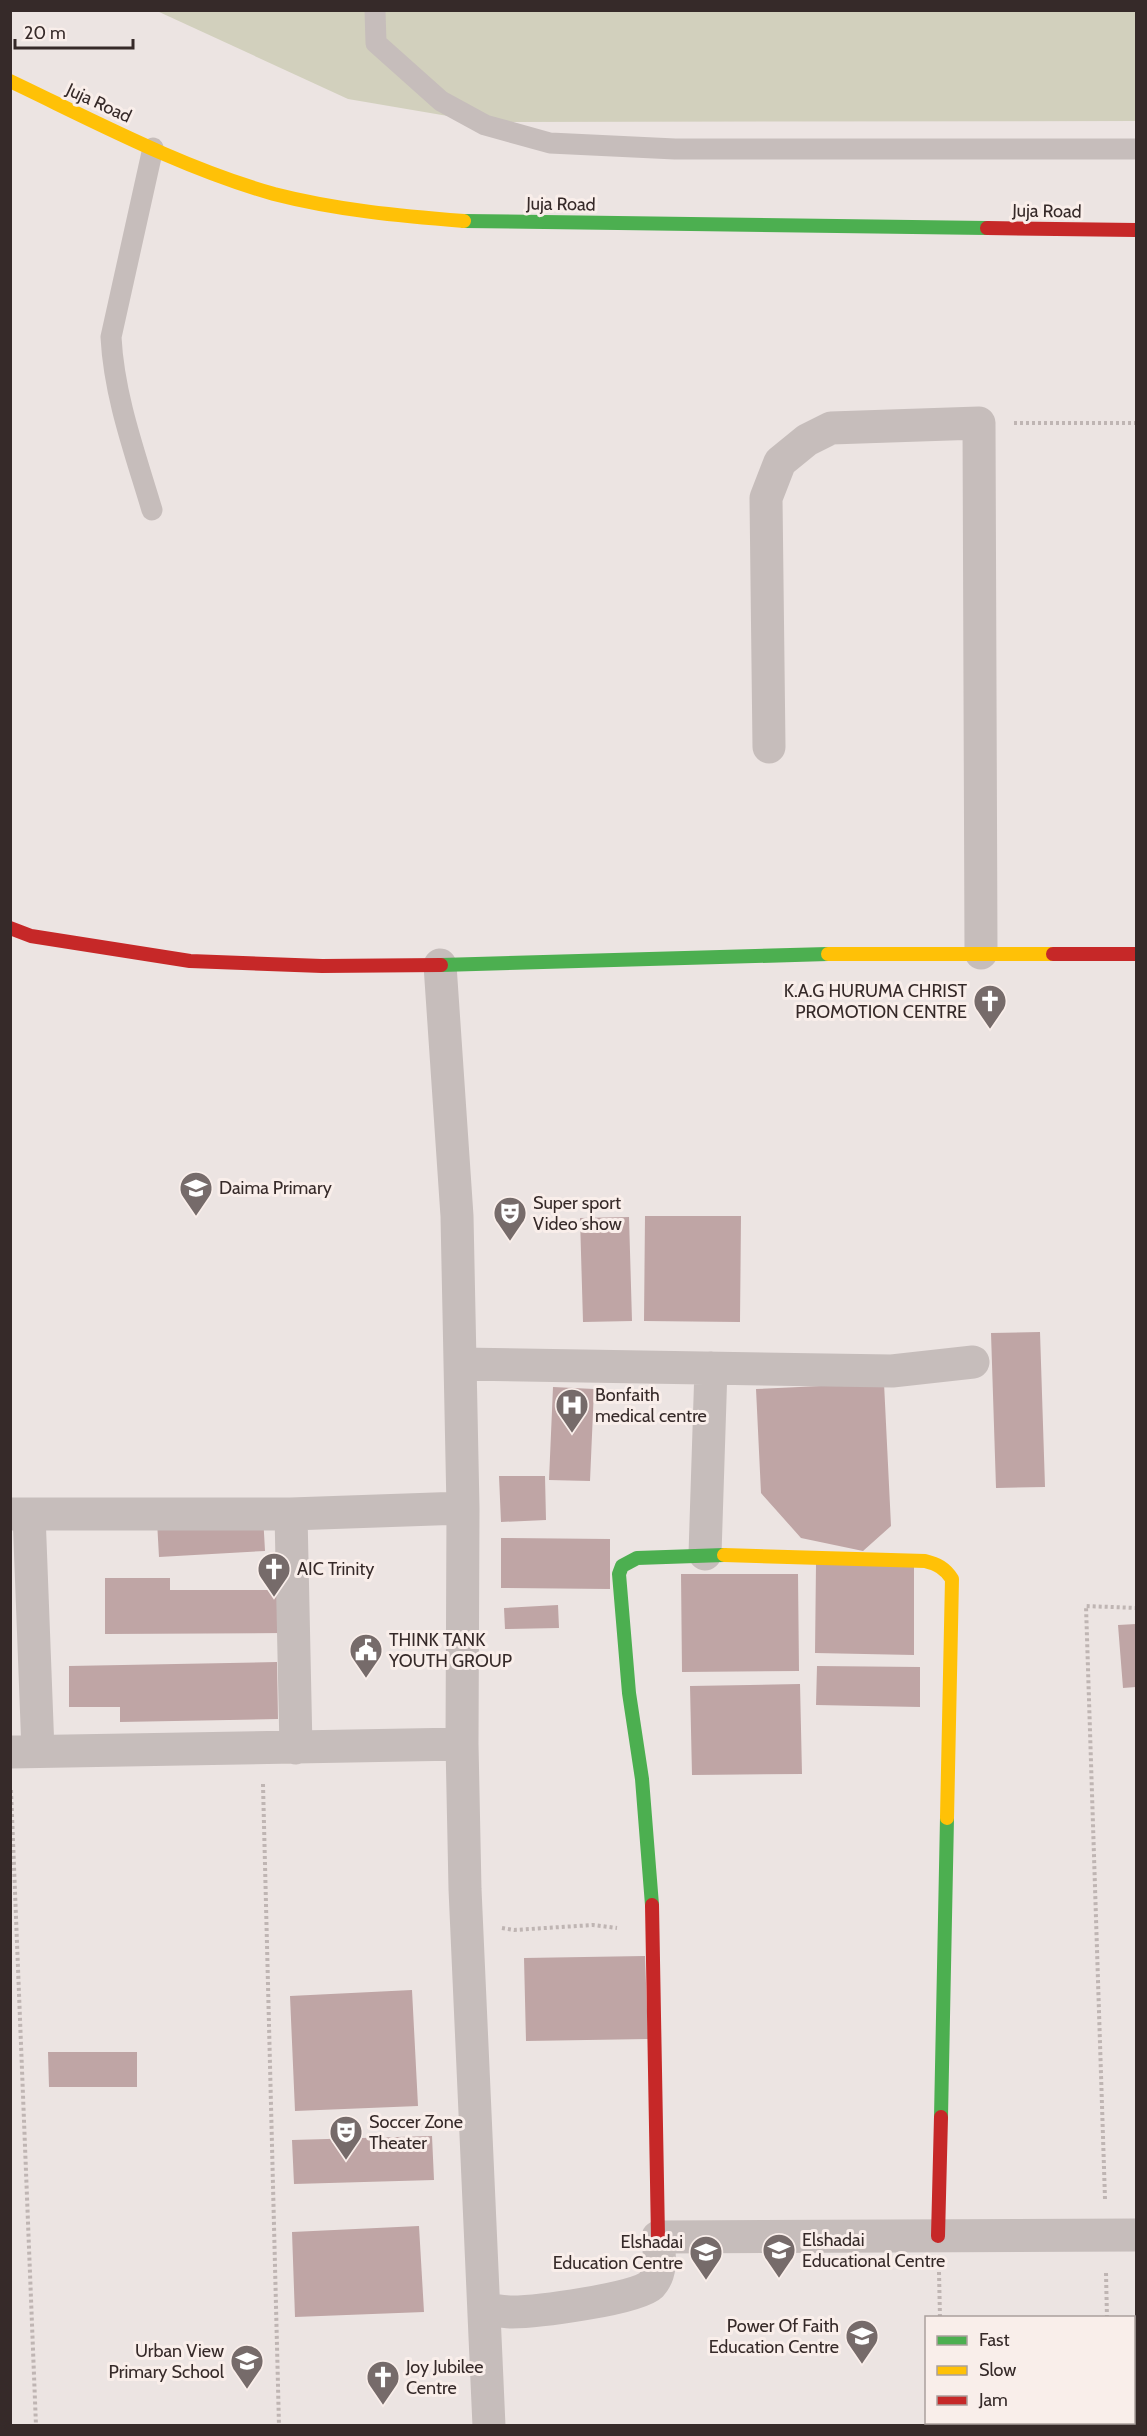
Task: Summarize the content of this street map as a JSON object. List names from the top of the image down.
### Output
{
  "streets": {
    "street": ["Juja Road"]
  },
  "places": {
    "church": ["K.A.G HURUMA CHRIST PROMOTION CENTRE", "AIC Trinity", "Joy Jubilee Centre"],
    "school or university": [
      "Daima Primary",
      "Elshadai Educational Centre",
      "Elshadai Education Centre",
      "Power Of Faith Education Centre",
      "Urban View Primary School"
    ],
    "theatre": ["Super sport Video show", "Soccer Zone Theater"],
    "hospital": ["Bonfaith medical centre"],
    "public building": ["THINK TANK YOUTH GROUP"]
  },
  "legend": ["Fast", "Slow", "Jam"],
  "scale_bar": "20 m"
}
